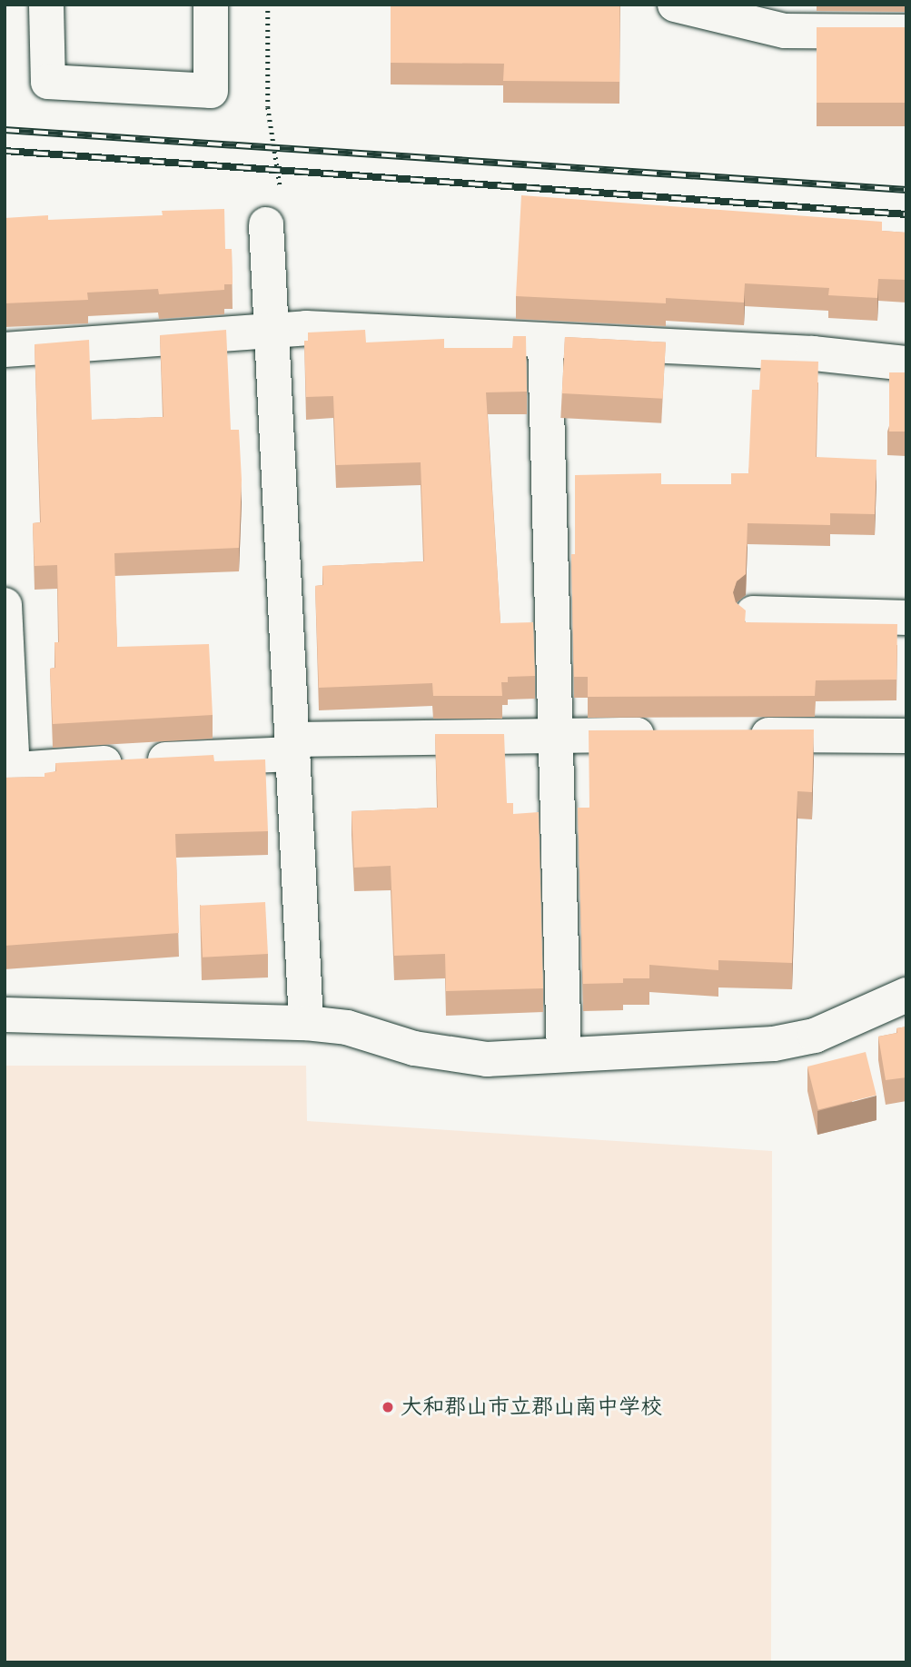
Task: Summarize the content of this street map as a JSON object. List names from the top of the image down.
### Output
{
  "places": ["大和郡山市立郡山南中学校"]
}
